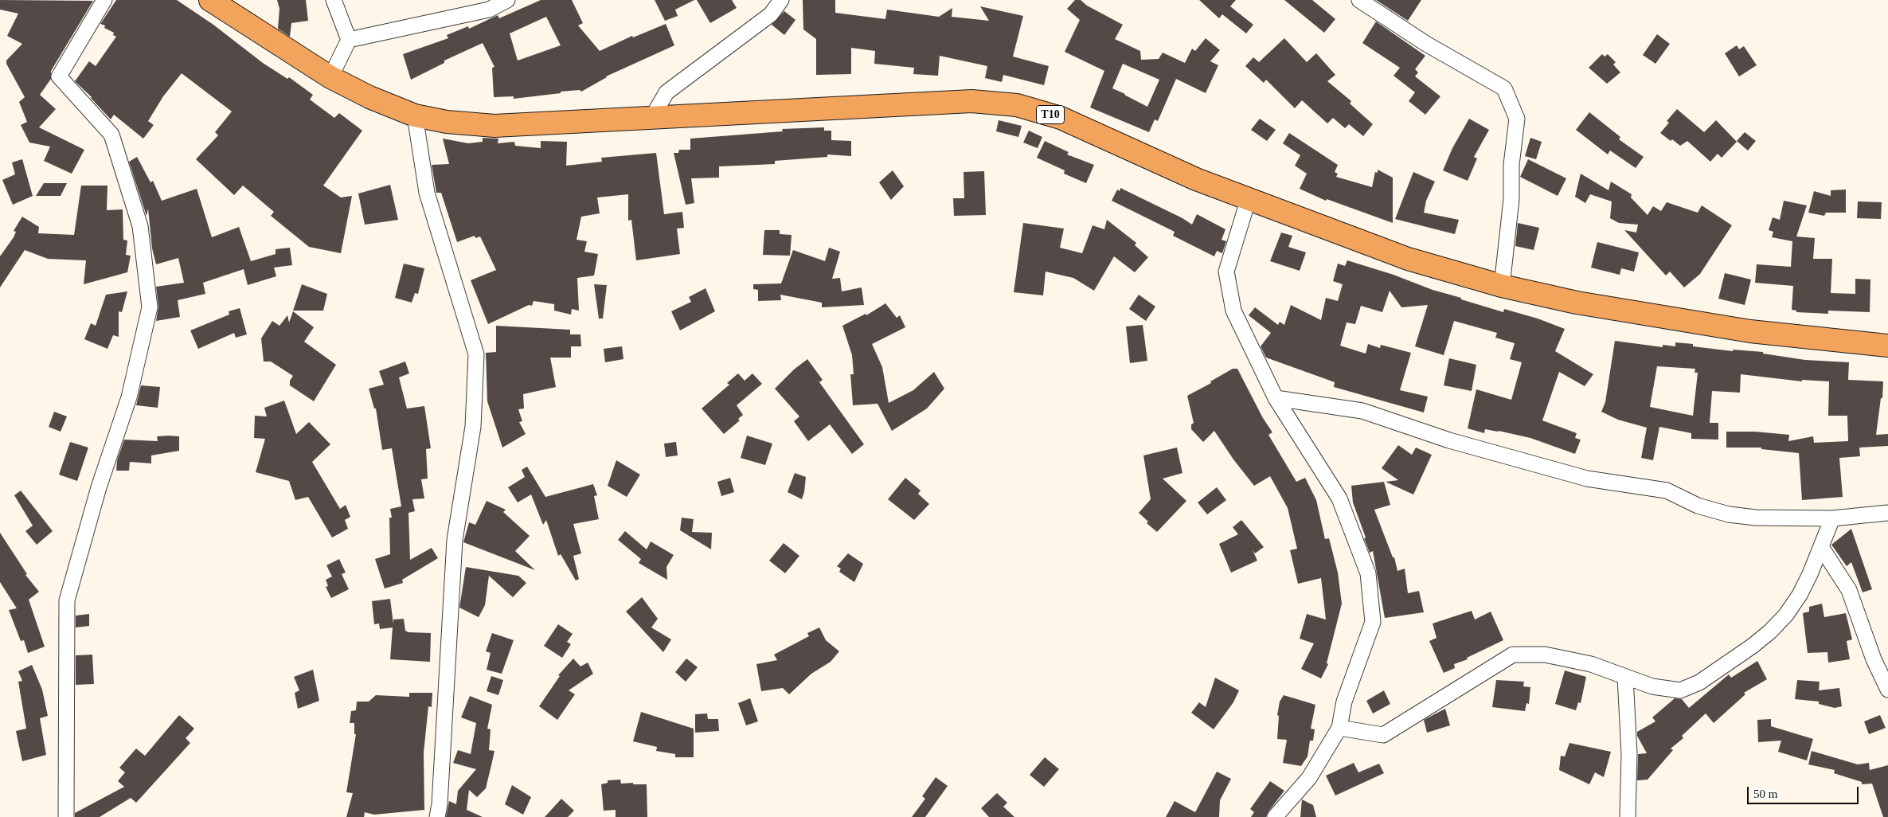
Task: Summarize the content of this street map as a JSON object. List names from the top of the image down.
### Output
{
  "streets": {
    "highway": ["T10"]
  },
  "scale_bar": "50 m"
}
